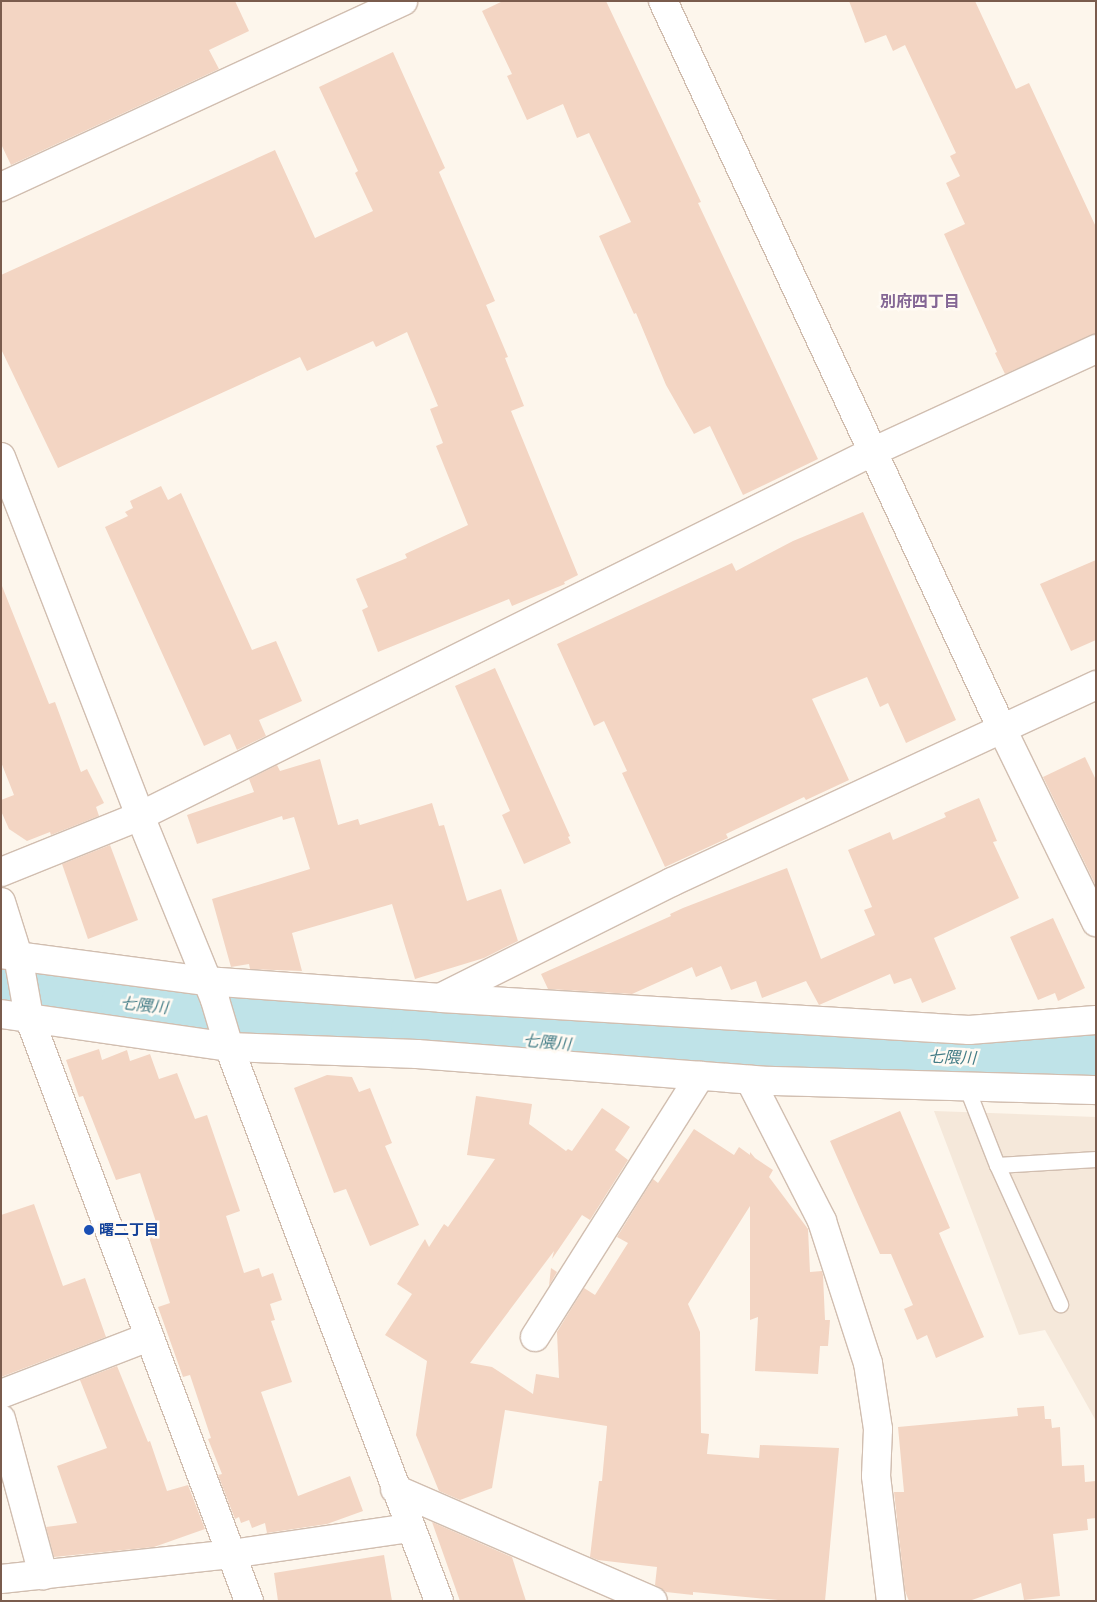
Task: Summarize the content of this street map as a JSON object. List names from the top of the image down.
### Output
{
  "districts": ["別府四丁目"],
  "water": ["七隈川"],
  "places": ["曙二丁目"]
}
